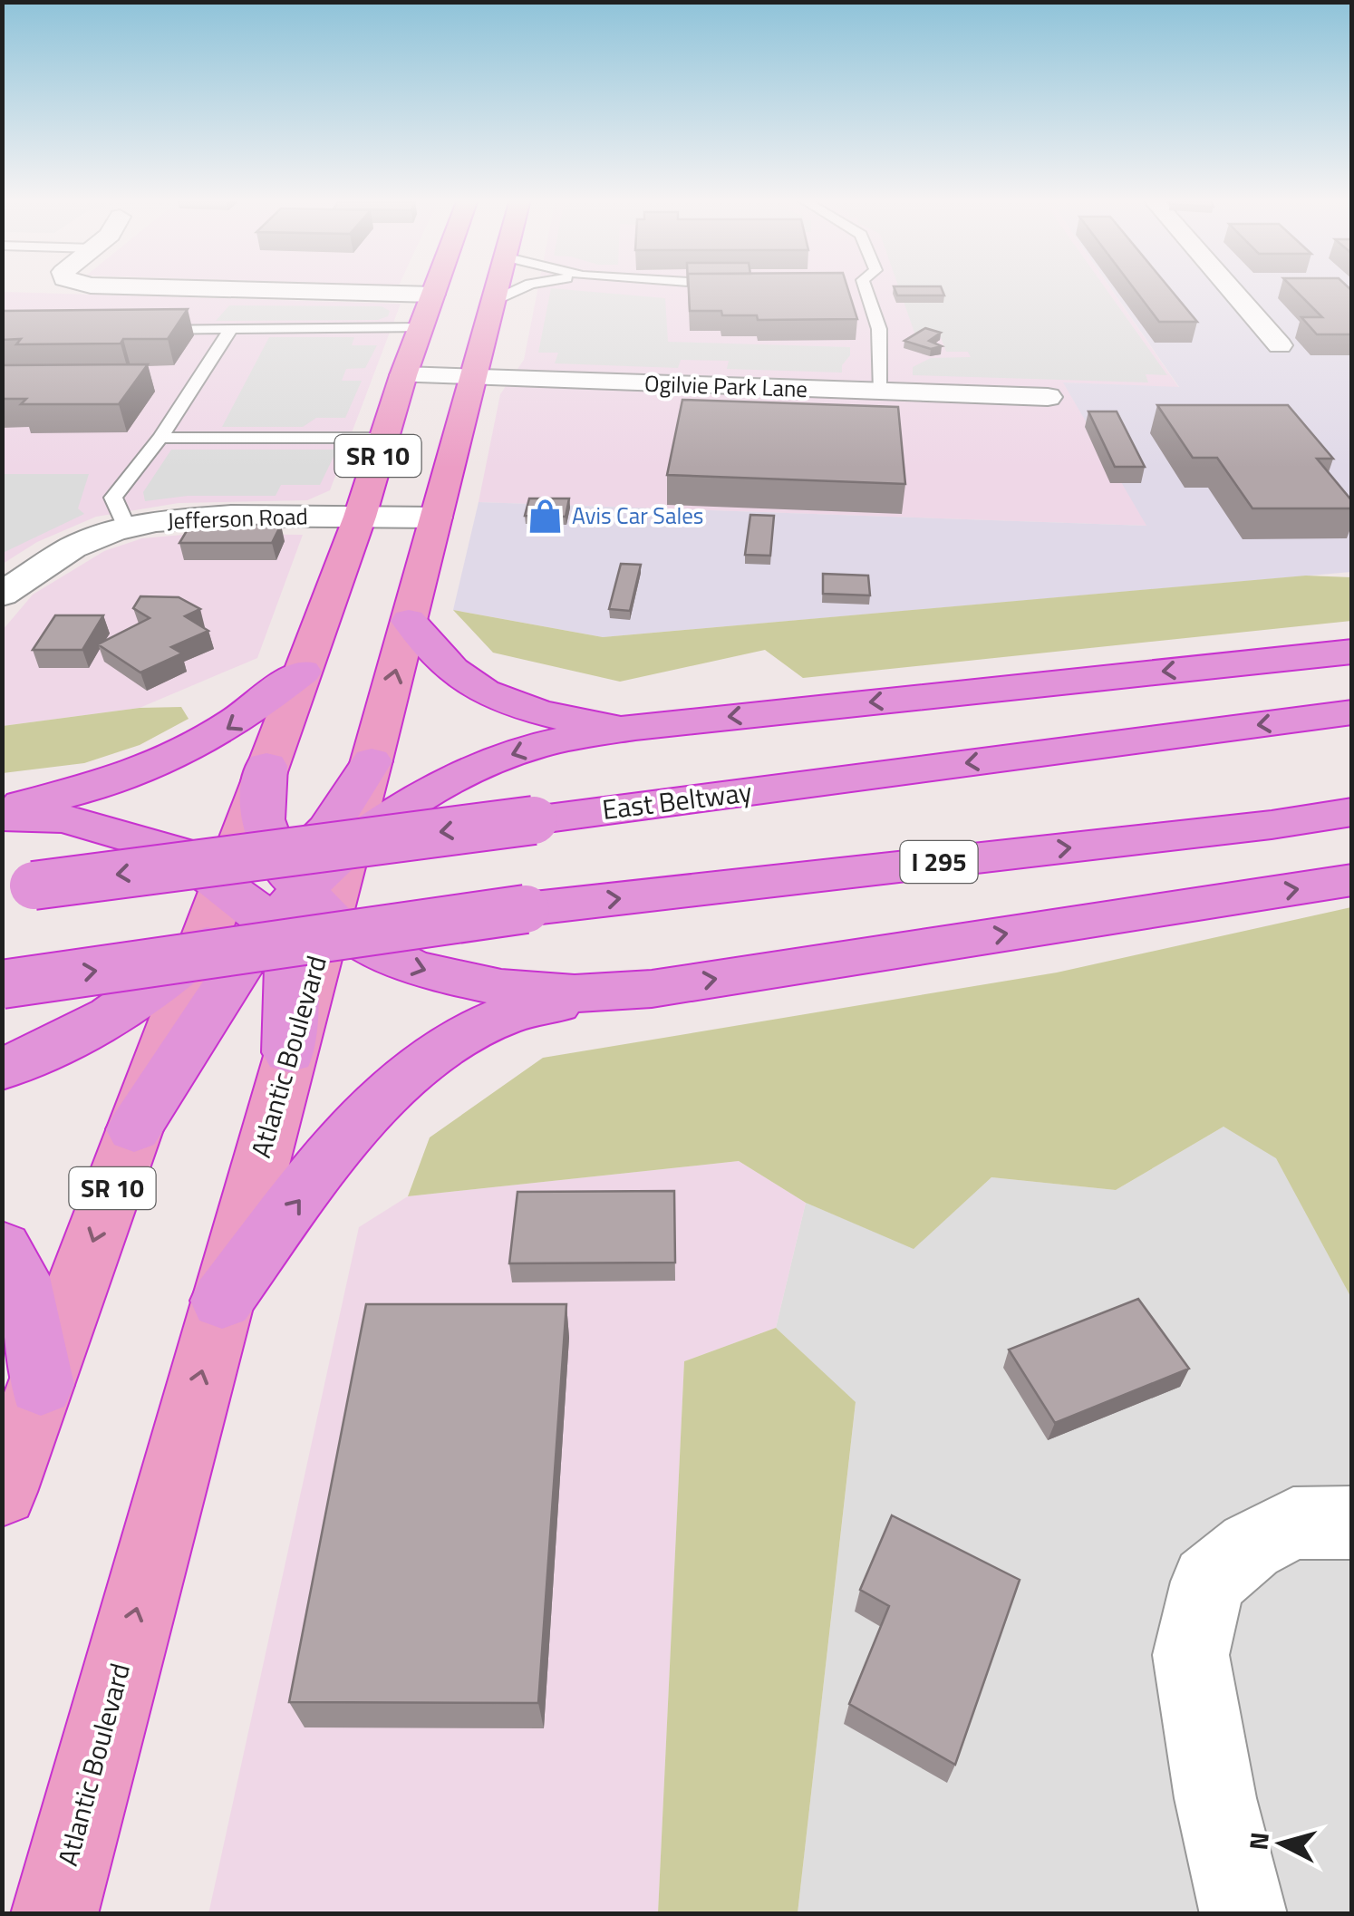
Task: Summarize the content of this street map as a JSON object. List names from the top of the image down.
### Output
{
  "streets": {
    "highway": [
      "SR 10",
      "East Beltway",
      "I 295",
      "Atlantic Boulevard"
    ],
    "street": ["Ogilvie Park Lane", "Jefferson Road"]
  },
  "crossings": [
    ["Ogilvie Park Lane", "SR 10"],
    ["SR 10", "Jefferson Road"],
    ["SR 10", "Atlantic Boulevard"]
  ],
  "places": {
    "shop": ["Avis Car Sales"]
  },
  "north": "left"
}
